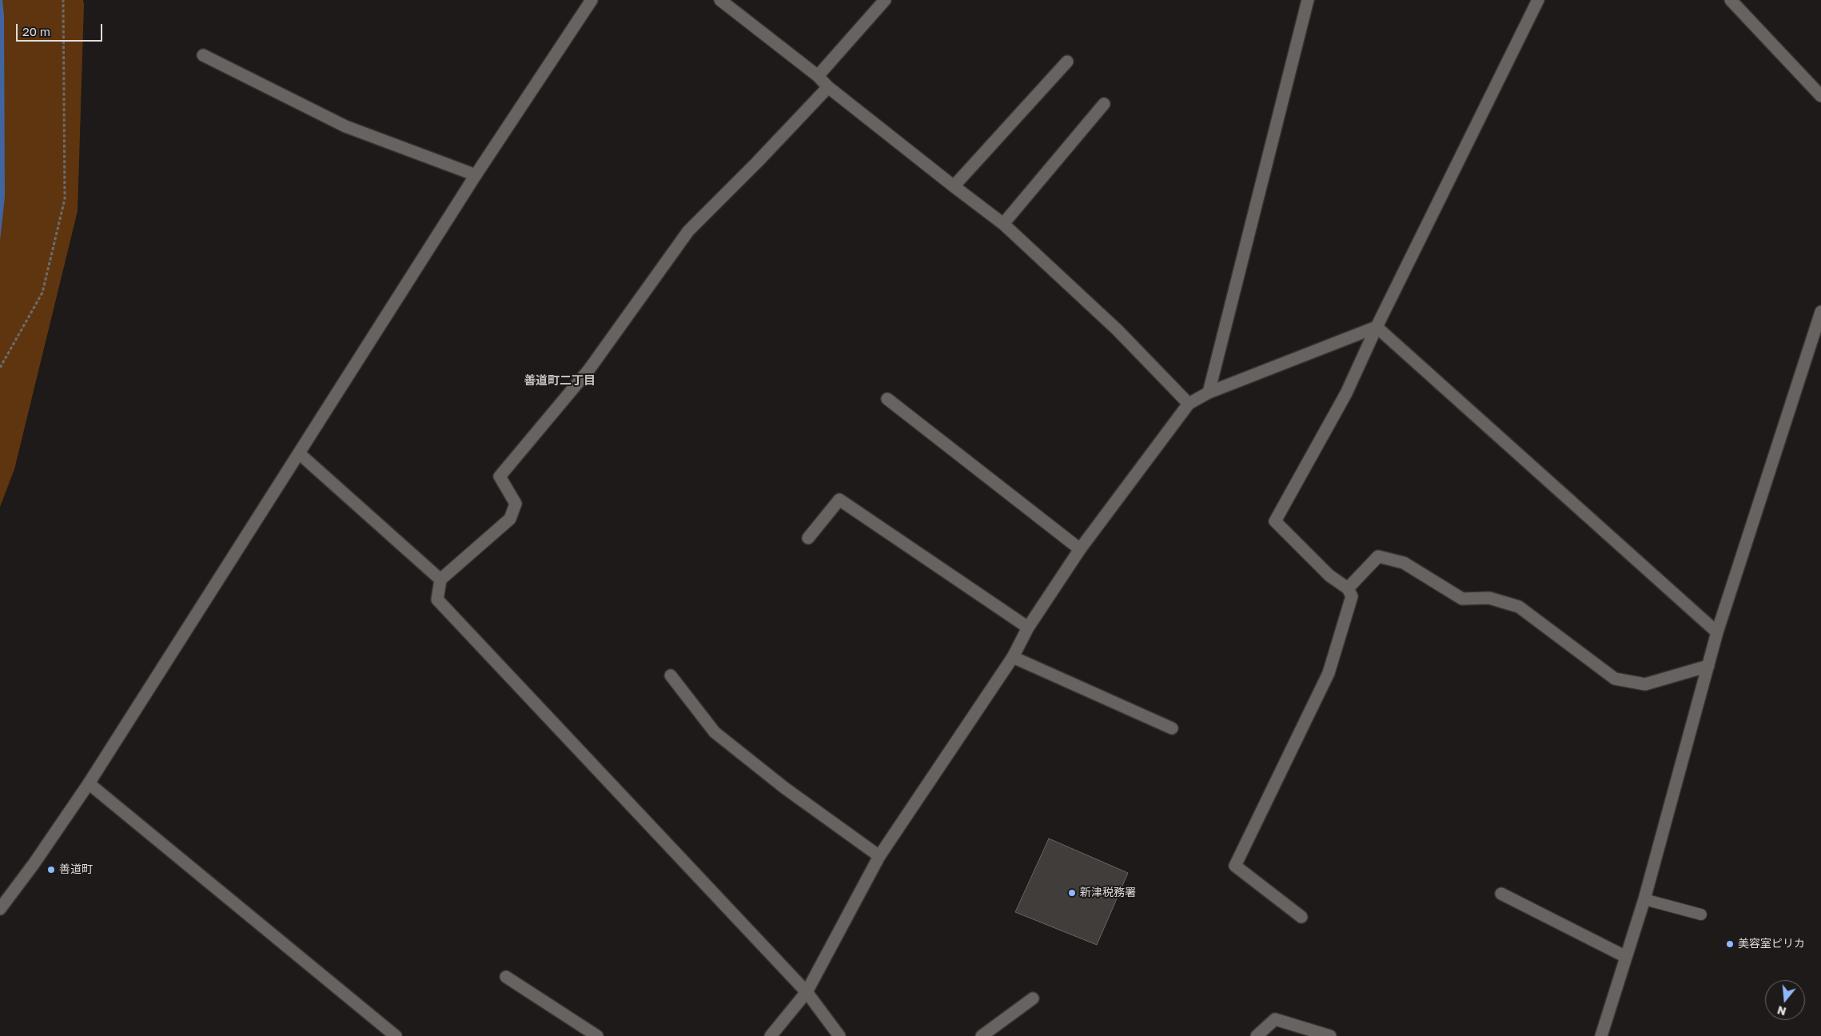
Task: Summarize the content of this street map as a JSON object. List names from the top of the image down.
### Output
{
  "districts": ["善道町二丁目"],
  "places": ["善道町", "新津税務署", "美容室ピリカ"],
  "scale_bar": "20 m",
  "north": "bottom"
}
